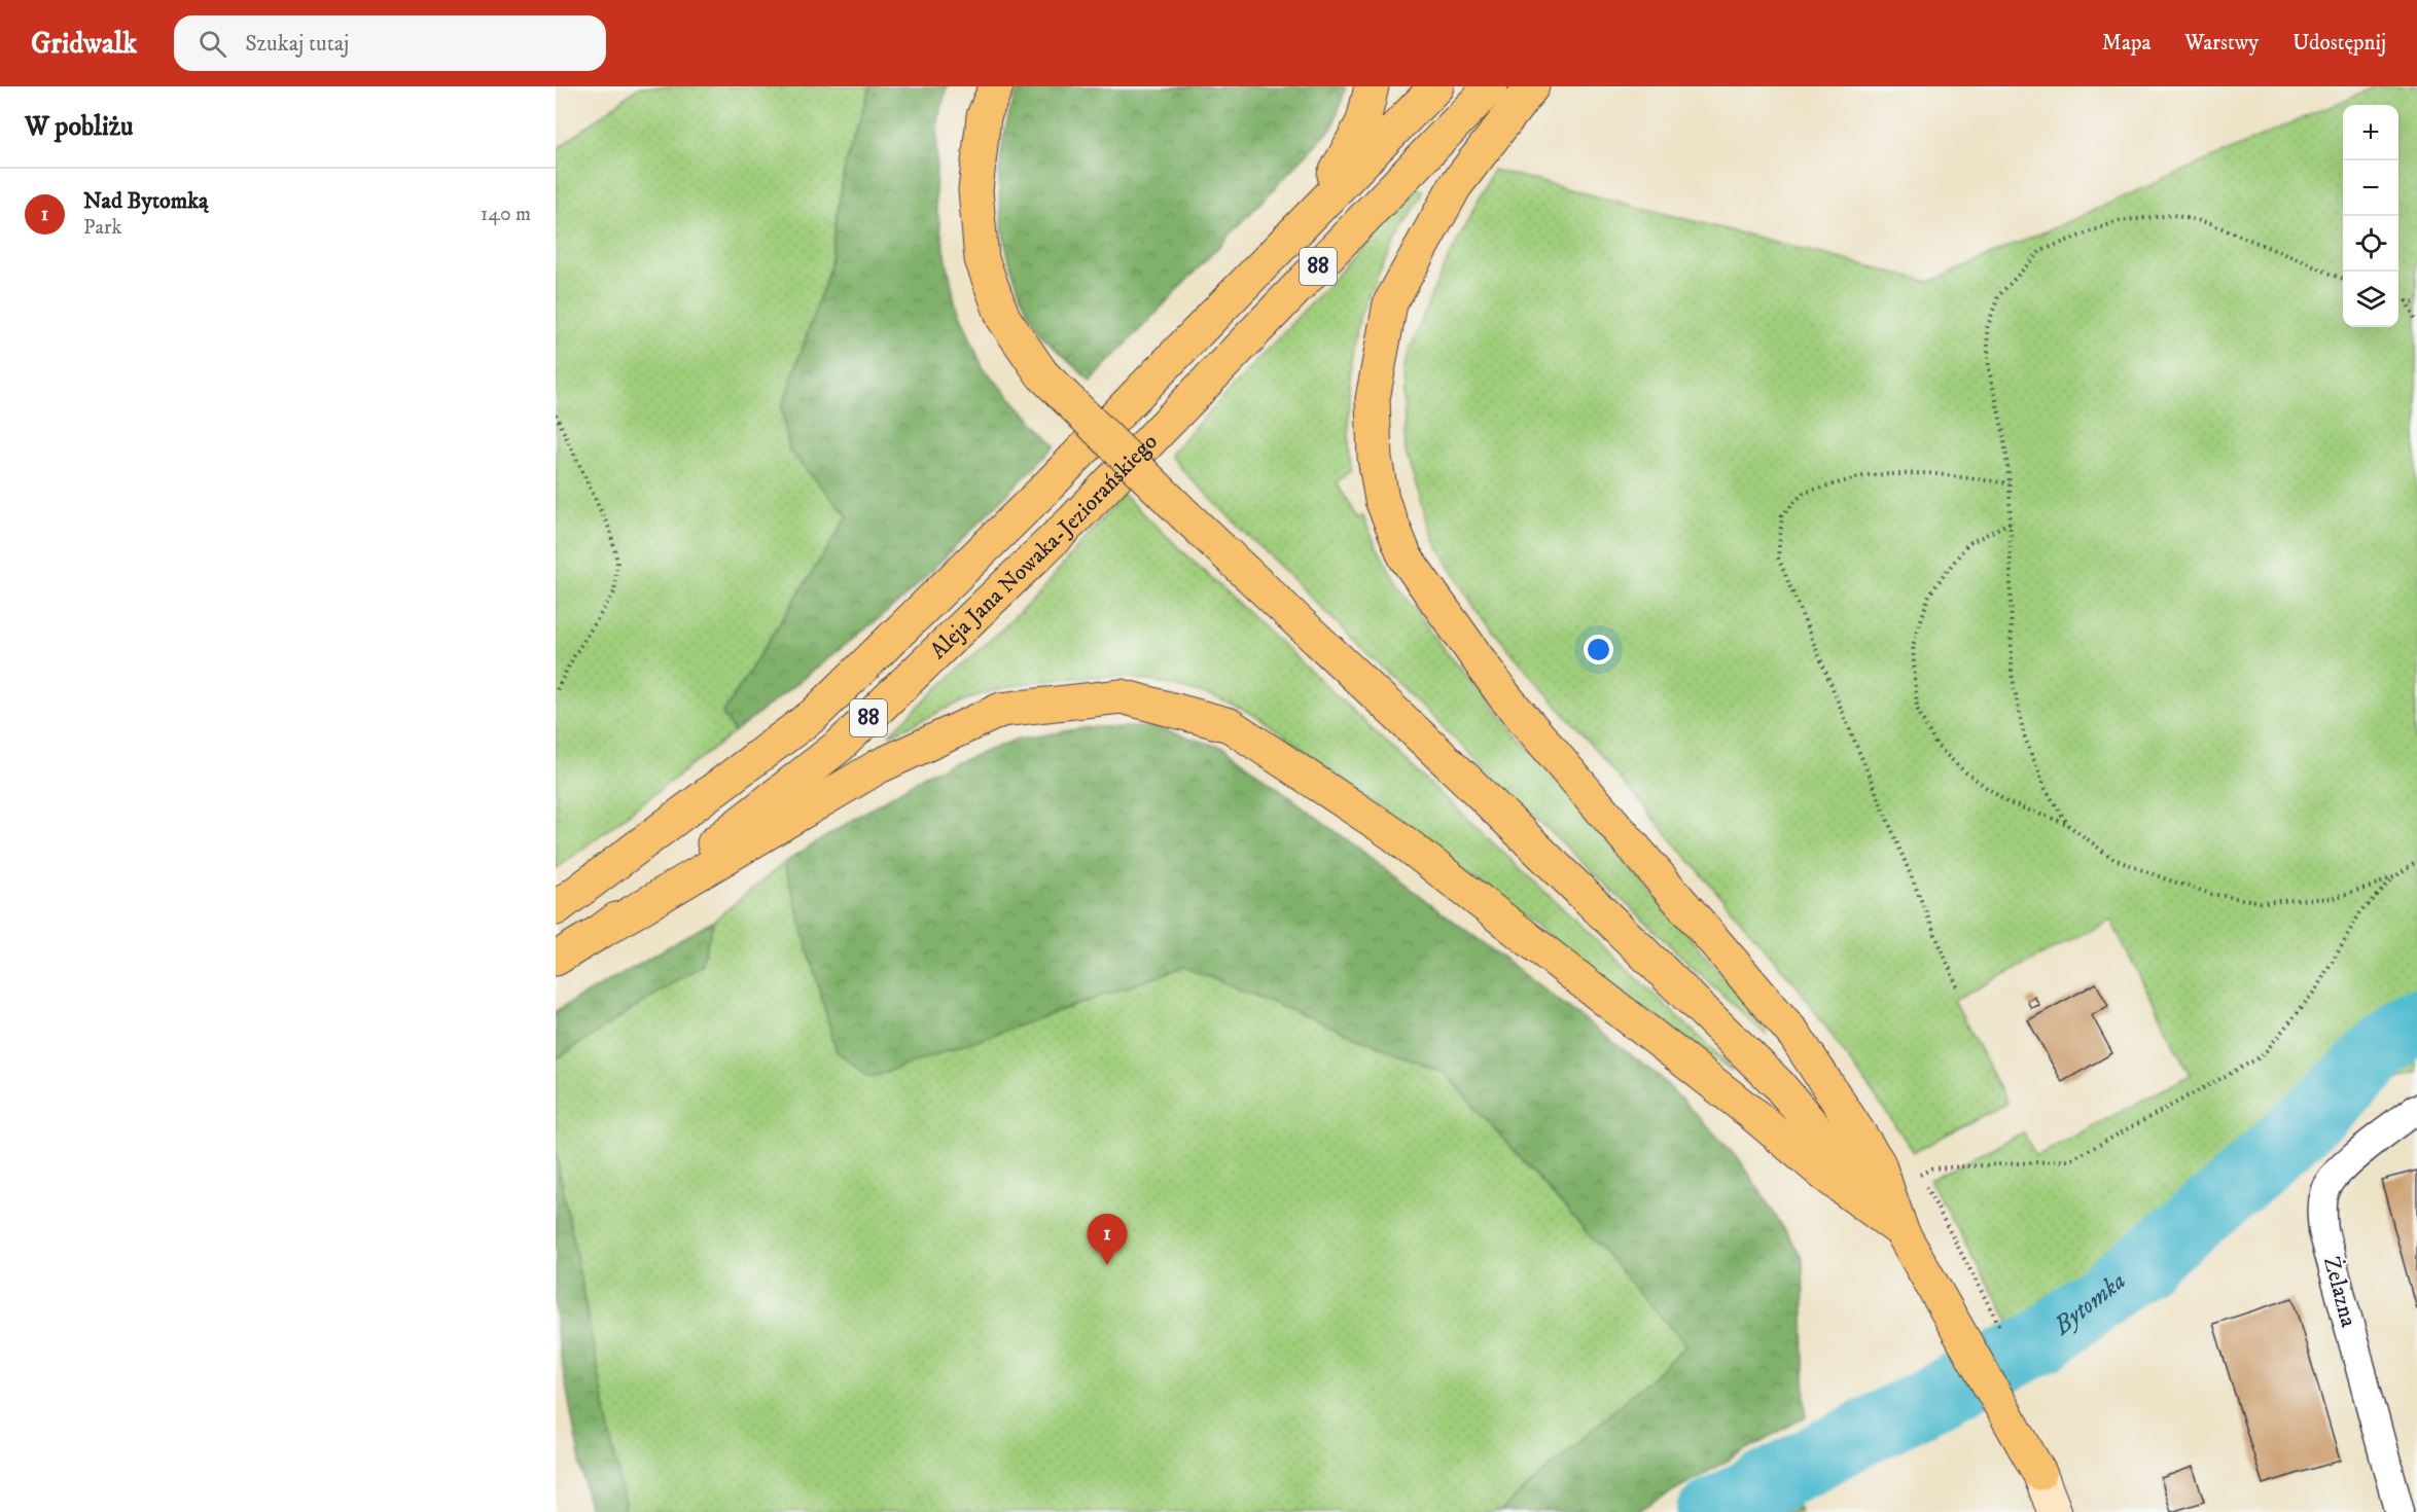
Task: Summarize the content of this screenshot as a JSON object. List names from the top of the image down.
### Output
{
  "streets": {
    "main road": ["88", "Aleja Jana Nowaka-Jeziorańskiego"],
    "street": ["Żelazna"]
  },
  "water": ["Bytomka"],
  "page": {
    "header": "Gridwalk",
    "search": "Szukaj tutaj",
    "nav": ["Mapa", "Warstwy", "Udostępnij"],
    "heading": "W pobliżu",
    "map_buttons": ["+", "−"],
    "list": [
      {
        "mark": "1",
        "name": "Nad Bytomką",
        "note": "Park",
        "value": "140 m"
      }
    ],
    "pins": "1"
  }
}
